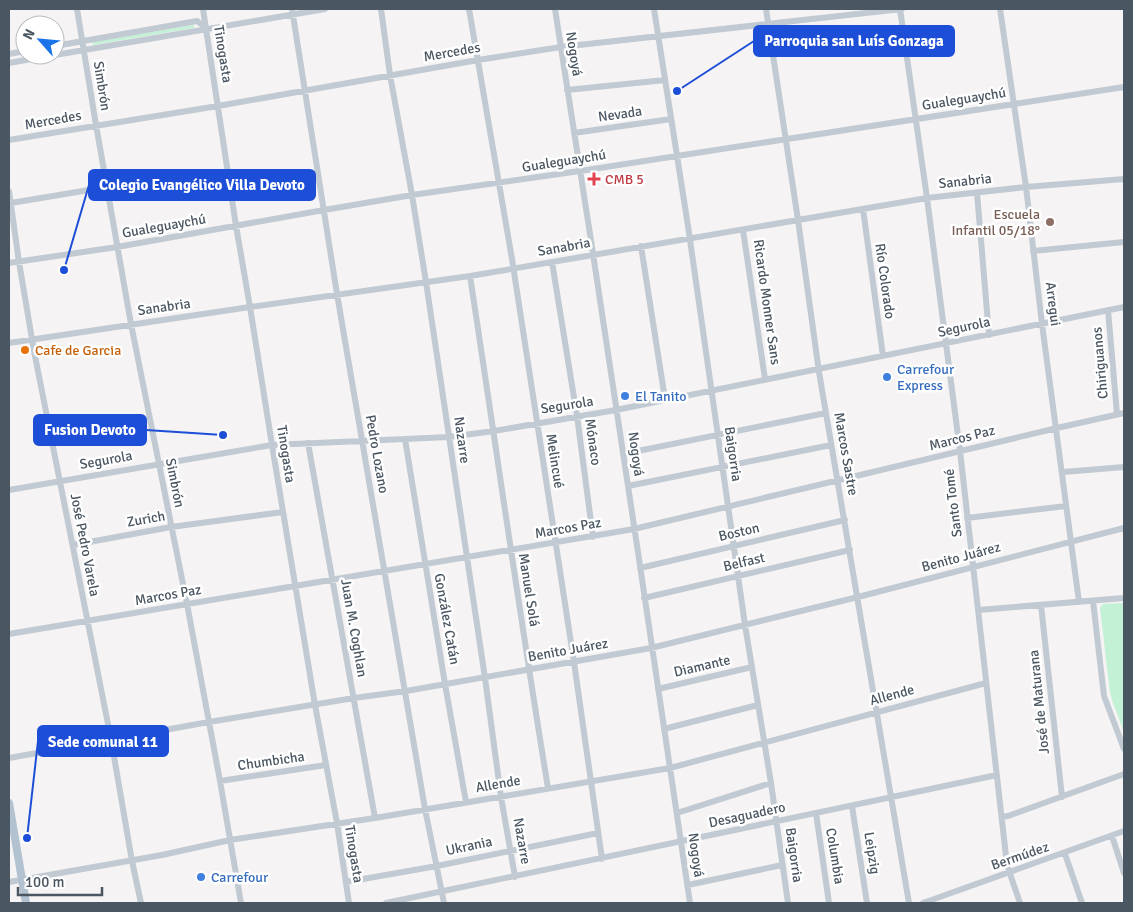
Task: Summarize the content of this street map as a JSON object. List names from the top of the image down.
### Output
{
  "streets": {
    "street": [
      "Mercedes",
      "Tinogasta",
      "Nogoyá",
      "Simbrón",
      "Gualeguaychú",
      "Nevada",
      "Sanabria",
      "Río Colorado",
      "Ricardo Monner Sans",
      "Arregui",
      "Segurola",
      "Chiriguanos",
      "Marcos Paz",
      "Nazarre",
      "Mónaco",
      "Pedro Lozano",
      "Baigorria",
      "Marcos Sastre",
      "Melincué",
      "Santo Tomé",
      "Zurich",
      "Boston",
      "José Pedro Varela",
      "Benito Juárez",
      "Belfast",
      "Manuel Solá",
      "González Catán",
      "Juan M. Coghlan",
      "Diamante",
      "Allende",
      "José de Maturana",
      "Chumbicha",
      "Desaguadero",
      "Ukrania",
      "Leipzig",
      "Columbia",
      "Bermúdez"
    ]
  },
  "crossings": [
    ["Mercedes", "Tinogasta"],
    ["Mercedes", "Nogoyá"],
    ["Mercedes", "Simbrón"],
    ["Mercedes", "Nazarre"],
    ["Mercedes", "Pedro Lozano"],
    ["Mercedes", "Baigorria"],
    ["Mercedes", "Marcos Sastre"],
    ["Mercedes", "Melincué"],
    ["Mercedes", "Santo Tomé"],
    ["Tinogasta", "Gualeguaychú"],
    ["Tinogasta", "Sanabria"],
    ["Tinogasta", "Segurola"],
    ["Tinogasta", "Marcos Paz"],
    ["Tinogasta", "Zurich"],
    ["Tinogasta", "Benito Juárez"],
    ["Tinogasta", "Allende"],
    ["Tinogasta", "Chumbicha"],
    ["Tinogasta", "Ukrania"],
    ["Nogoyá", "Gualeguaychú"],
    ["Nogoyá", "Nevada"],
    ["Nogoyá", "Sanabria"],
    ["Nogoyá", "Segurola"],
    ["Nogoyá", "Marcos Paz"],
    ["Nogoyá", "Boston"],
    ["Nogoyá", "Benito Juárez"],
    ["Nogoyá", "Belfast"],
    ["Nogoyá", "Diamante"],
    ["Nogoyá", "Allende"],
    ["Nogoyá", "Desaguadero"],
    ["Simbrón", "Gualeguaychú"],
    ["Simbrón", "Sanabria"],
    ["Simbrón", "Segurola"],
    ["Simbrón", "Marcos Paz"],
    ["Simbrón", "Zurich"],
    ["Simbrón", "Benito Juárez"],
    ["Simbrón", "Allende"],
    ["Simbrón", "Chumbicha"],
    ["Gualeguaychú", "Arregui"],
    ["Gualeguaychú", "Nazarre"],
    ["Gualeguaychú", "Pedro Lozano"],
    ["Gualeguaychú", "Baigorria"],
    ["Gualeguaychú", "Marcos Sastre"],
    ["Gualeguaychú", "Melincué"],
    ["Gualeguaychú", "Santo Tomé"],
    ["Gualeguaychú", "José Pedro Varela"],
    ["Nevada", "Baigorria"],
    ["Sanabria", "Río Colorado"],
    ["Sanabria", "Ricardo Monner Sans"],
    ["Sanabria", "Arregui"],
    ["Sanabria", "Nazarre"],
    ["Sanabria", "Mónaco"],
    ["Sanabria", "Pedro Lozano"],
    ["Sanabria", "Baigorria"],
    ["Sanabria", "Marcos Sastre"],
    ["Sanabria", "Melincué"],
    ["Sanabria", "Santo Tomé"],
    ["Sanabria", "José Pedro Varela"],
    ["Sanabria", "Manuel Solá"],
    ["Río Colorado", "Segurola"],
    ["Ricardo Monner Sans", "Segurola"],
    ["Arregui", "Segurola"],
    ["Arregui", "Marcos Paz"],
    ["Arregui", "Benito Juárez"],
    ["Segurola", "Chiriguanos"],
    ["Segurola", "Nazarre"],
    ["Segurola", "Mónaco"],
    ["Segurola", "Pedro Lozano"],
    ["Segurola", "Baigorria"],
    ["Segurola", "Marcos Sastre"],
    ["Segurola", "Melincué"],
    ["Segurola", "Santo Tomé"],
    ["Segurola", "José Pedro Varela"],
    ["Segurola", "Manuel Solá"],
    ["Segurola", "González Catán"],
    ["Segurola", "Juan M. Coghlan"],
    ["Chiriguanos", "Marcos Paz"],
    ["Marcos Paz", "Nazarre"],
    ["Marcos Paz", "Mónaco"],
    ["Marcos Paz", "Pedro Lozano"],
    ["Marcos Paz", "Baigorria"],
    ["Marcos Paz", "Marcos Sastre"],
    ["Marcos Paz", "Melincué"],
    ["Marcos Paz", "Santo Tomé"],
    ["Marcos Paz", "José Pedro Varela"],
    ["Marcos Paz", "Manuel Solá"],
    ["Marcos Paz", "González Catán"],
    ["Marcos Paz", "Juan M. Coghlan"],
    ["Nazarre", "Benito Juárez"],
    ["Nazarre", "Allende"],
    ["Nazarre", "Desaguadero"],
    ["Nazarre", "Ukrania"],
    ["Pedro Lozano", "Benito Juárez"],
    ["Pedro Lozano", "Allende"],
    ["Pedro Lozano", "Desaguadero"],
    ["Pedro Lozano", "Ukrania"],
    ["Baigorria", "Boston"],
    ["Baigorria", "Benito Juárez"],
    ["Baigorria", "Belfast"],
    ["Baigorria", "Diamante"],
    ["Baigorria", "Allende"],
    ["Baigorria", "Desaguadero"],
    ["Marcos Sastre", "Boston"],
    ["Marcos Sastre", "Benito Juárez"],
    ["Marcos Sastre", "Belfast"],
    ["Marcos Sastre", "Allende"],
    ["Marcos Sastre", "Desaguadero"],
    ["Melincué", "Benito Juárez"],
    ["Melincué", "Allende"],
    ["Melincué", "Desaguadero"],
    ["Melincué", "Ukrania"],
    ["Santo Tomé", "Benito Juárez"],
    ["Santo Tomé", "Allende"],
    ["Santo Tomé", "Desaguadero"],
    ["Santo Tomé", "Bermúdez"],
    ["Zurich", "José Pedro Varela"],
    ["José Pedro Varela", "Benito Juárez"],
    ["José Pedro Varela", "Allende"],
    ["Benito Juárez", "Manuel Solá"],
    ["Benito Juárez", "González Catán"],
    ["Benito Juárez", "Juan M. Coghlan"],
    ["Manuel Solá", "Allende"],
    ["González Catán", "Allende"],
    ["Juan M. Coghlan", "Allende"],
    ["Desaguadero", "Leipzig"],
    ["Desaguadero", "Columbia"]
  ],
  "places": {
    "other": [
      "Parroquia san Luís Gonzaga",
      "Escuela Infantil 05/18°",
      "Colegio Evangélico Villa Devoto",
      "Cafe de Garcia",
      "Carrefour Express",
      "El Tanito",
      "Fusion Devoto",
      "Sede comunal 11",
      "Carrefour"
    ],
    "health": ["CMB 5"]
  },
  "scale_bar": "100 m",
  "north": "top left"
}
